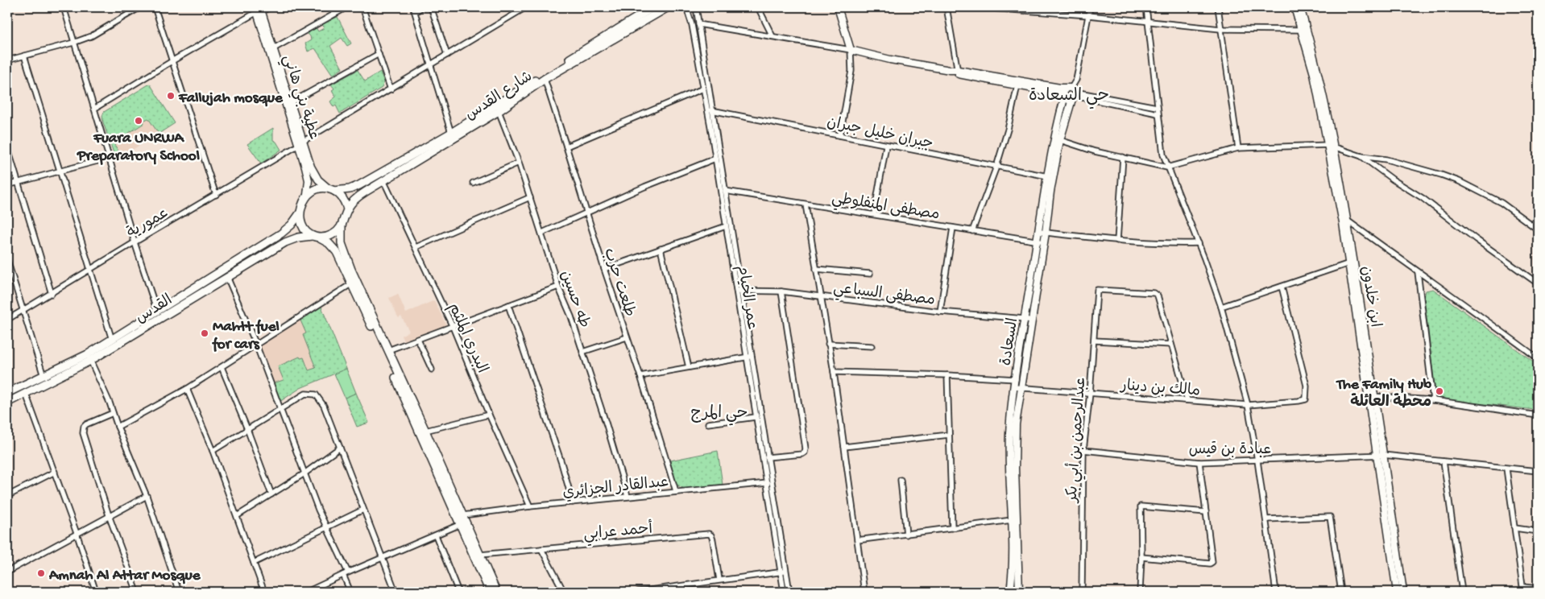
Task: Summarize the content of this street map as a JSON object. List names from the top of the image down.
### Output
{
  "streets": {
    "main road": ["شارع القدس", "القدس"],
    "street": [
      "عطية بني هاني",
      "جبران خليل جبران",
      "مصطفى المنفلوطي",
      "عمورية",
      "طلعت حرب",
      "مصطفى السباعي",
      "ابن خلدون",
      "عمر الخيام",
      "طه حسين",
      "البدري الملثم",
      "السعادة",
      "مالك بن دينار",
      "عبدالرحمن بن أبي بكر",
      "عبادة بن قيس",
      "عبدالقادر الجزائري",
      "أحمد عرابي"
    ]
  },
  "crossings": [
    ["شارع القدس", "عطية بني هاني"],
    ["شارع القدس", "طلعت حرب"],
    ["شارع القدس", "طه حسين"],
    ["شارع القدس", "القدس"],
    ["شارع القدس", "البدري الملثم"],
    ["عطية بني هاني", "عمورية"],
    ["عطية بني هاني", "القدس"],
    ["جبران خليل جبران", "عمر الخيام"],
    ["جبران خليل جبران", "السعادة"],
    ["مصطفى المنفلوطي", "عمر الخيام"],
    ["مصطفى المنفلوطي", "السعادة"],
    ["طلعت حرب", "عبدالقادر الجزائري"],
    ["مصطفى السباعي", "عمر الخيام"],
    ["مصطفى السباعي", "السعادة"],
    ["ابن خلدون", "عبادة بن قيس"],
    ["عمر الخيام", "عبدالقادر الجزائري"],
    ["طه حسين", "عبدالقادر الجزائري"],
    ["البدري الملثم", "عبدالقادر الجزائري"],
    ["السعادة", "مالك بن دينار"],
    ["مالك بن دينار", "عبدالرحمن بن أبي بكر"],
    ["عبدالرحمن بن أبي بكر", "عبادة بن قيس"]
  ],
  "districts": ["حي السعادة", "حي المرج"],
  "places": [
    "Fallujah mosque",
    "Fuara UNRWA Preparatory School",
    "Mahtt fuel for cars",
    "The Family Hub محطة العائلة",
    "Amnah Al Attar Mosque"
  ]
}
